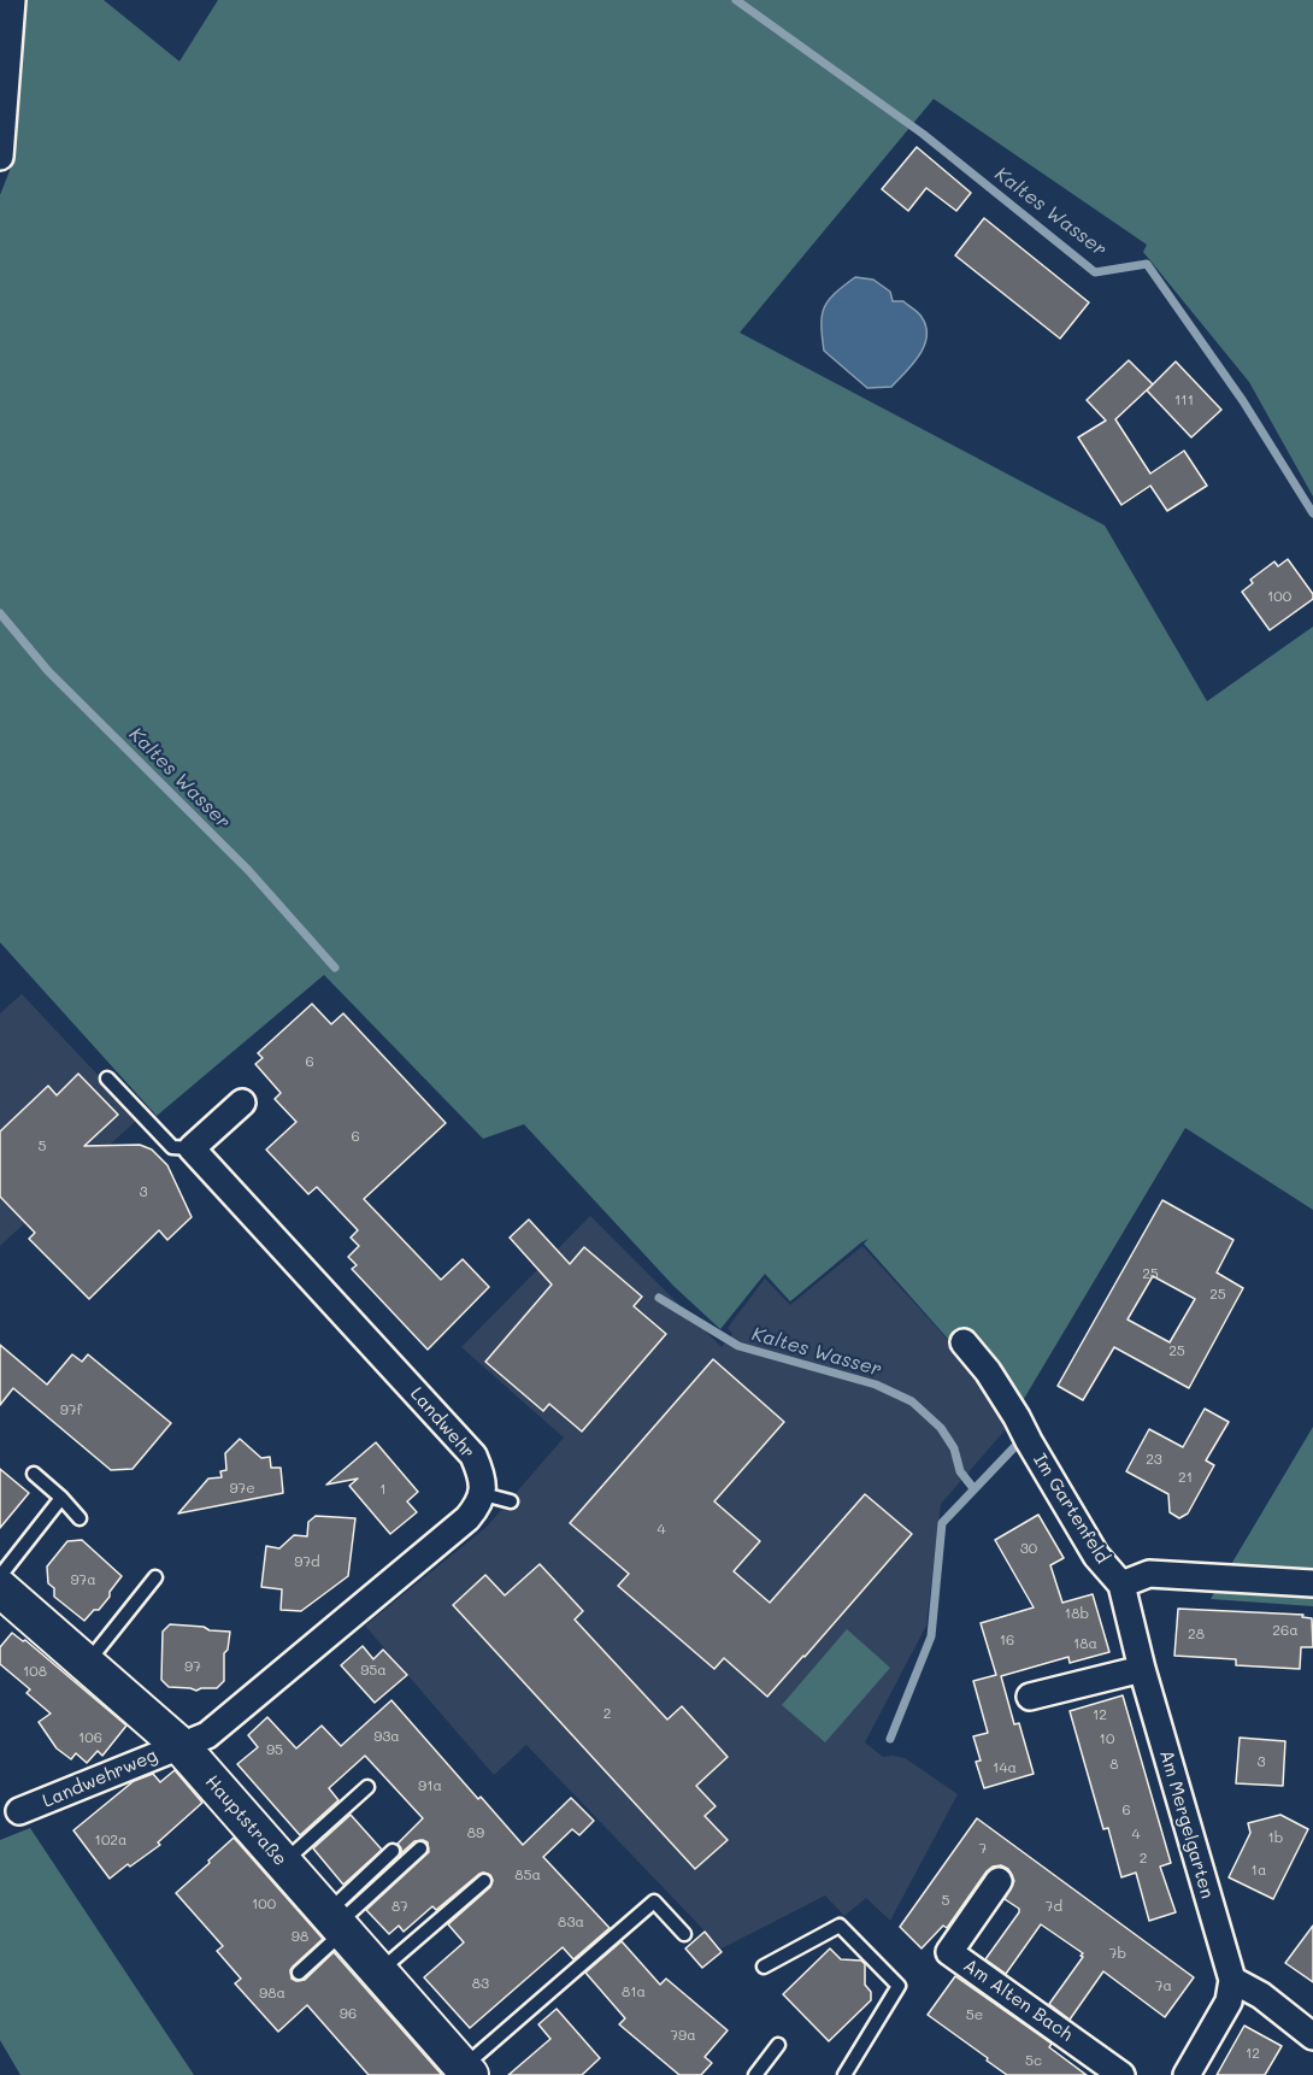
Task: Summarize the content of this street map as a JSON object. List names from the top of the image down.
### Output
{
  "streets": {
    "street": [
      "Landwehr",
      "Im Gartenfeld",
      "Landwehrweg",
      "Hauptstraße",
      "Am Mergelgarten",
      "Am Alten Bach"
    ]
  },
  "crossings": [
    ["Im Gartenfeld", "Am Mergelgarten"],
    ["Landwehrweg", "Hauptstraße"]
  ],
  "water": ["Kaltes Wasser"],
  "house_numbers": [
    "111",
    "100",
    "6",
    "6",
    "5",
    "3",
    "25",
    "25",
    "25",
    "97f",
    "23",
    "21",
    "97e",
    "1",
    "4",
    "30",
    "97d",
    "97a",
    "18b",
    "26a",
    "28",
    "16",
    "18a",
    "97",
    "95a",
    "108",
    "2",
    "12",
    "93a",
    "106",
    "10",
    "95",
    "3",
    "8",
    "14a",
    "91a",
    "6",
    "89",
    "4",
    "1b",
    "102a",
    "7",
    "2",
    "1a",
    "85a",
    "5",
    "100",
    "87",
    "7d",
    "83a",
    "98",
    "7b",
    "83",
    "7a",
    "81a",
    "98a",
    "96",
    "5e",
    "79a",
    "12",
    "5c"
  ]
}
